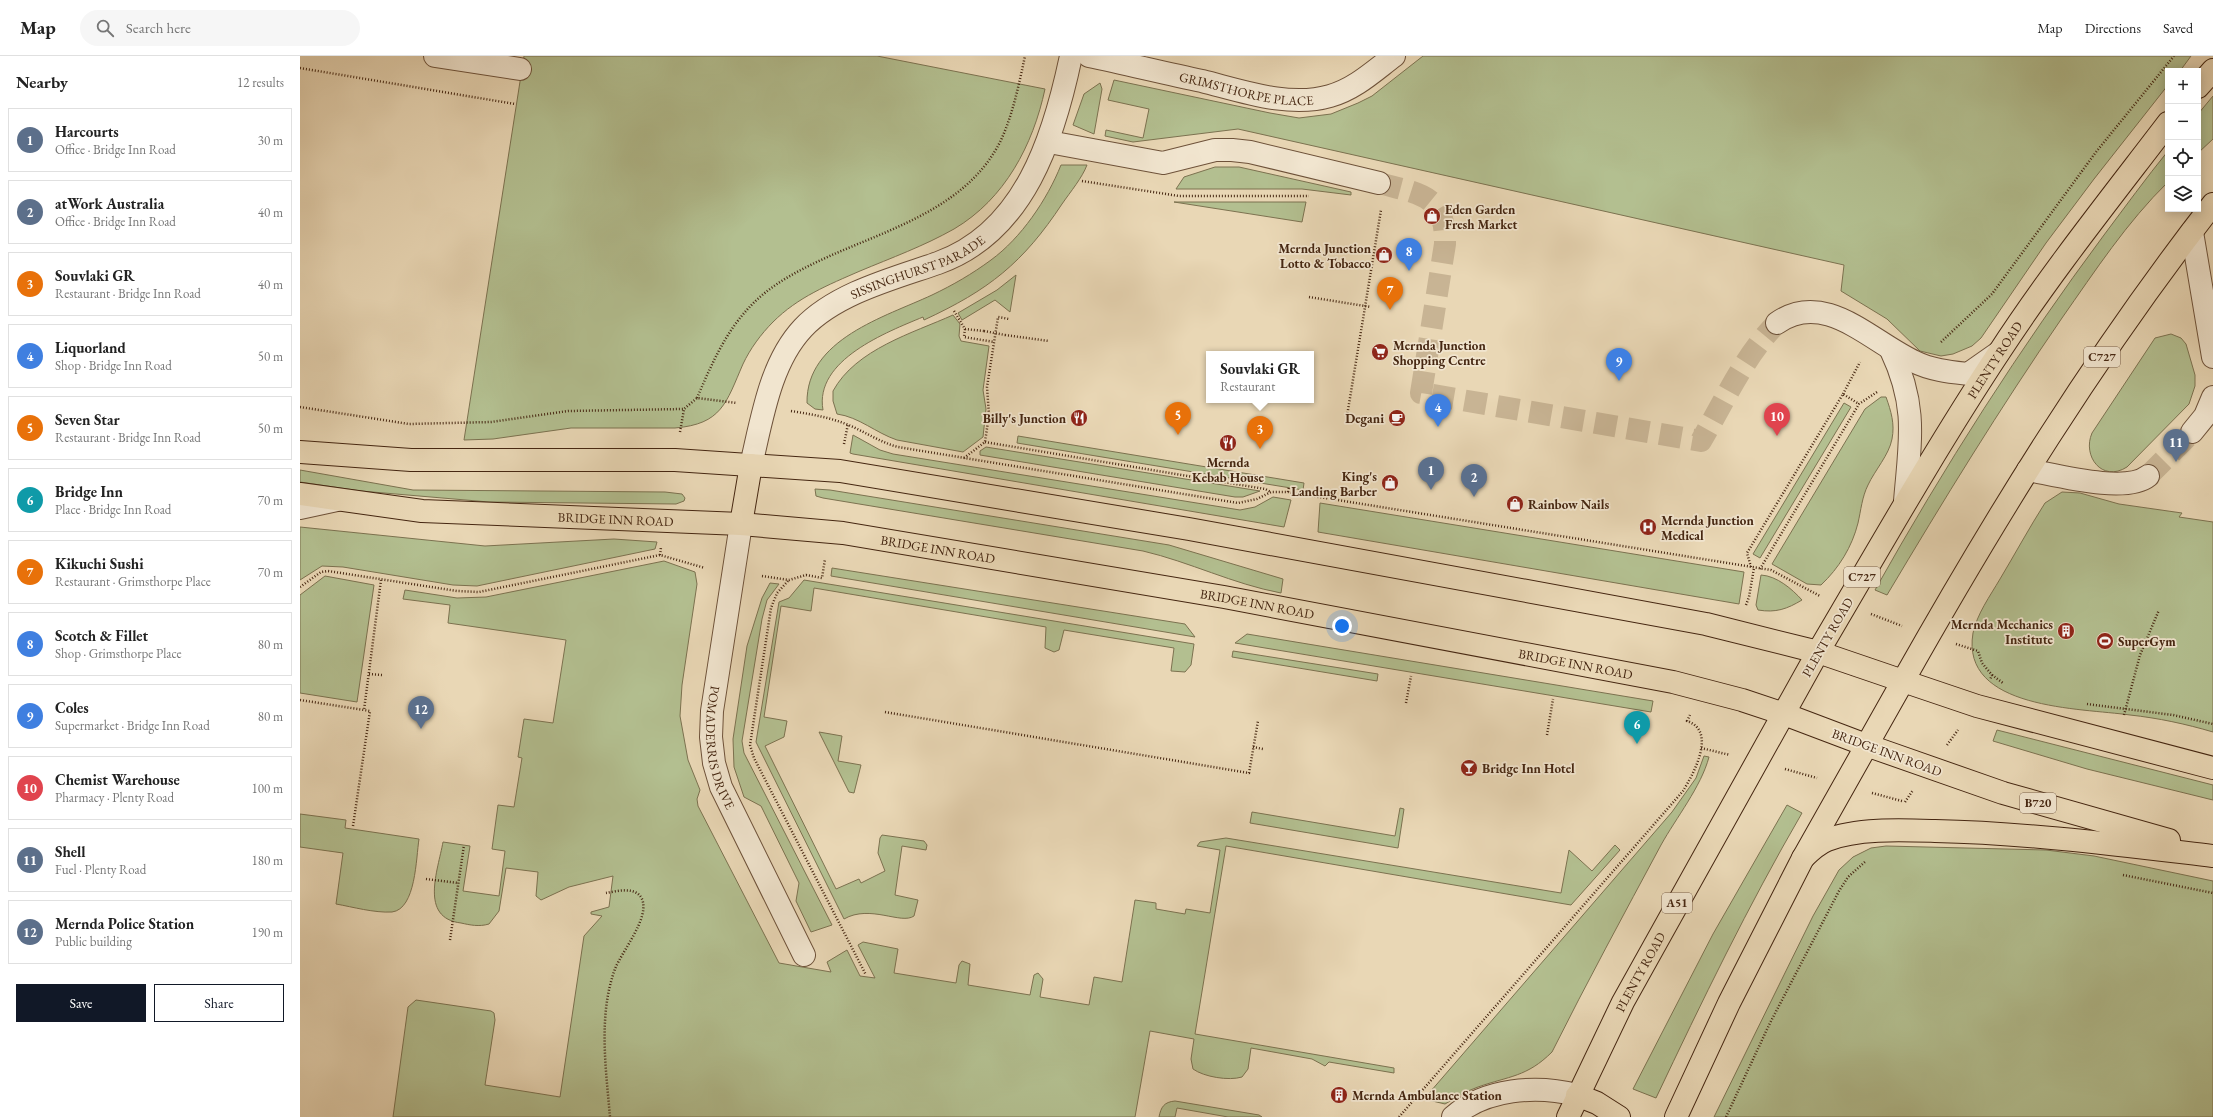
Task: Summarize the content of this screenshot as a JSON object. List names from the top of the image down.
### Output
{
  "streets": {
    "main road": [
      "C727",
      "PLENTY ROAD",
      "BRIDGE INN ROAD",
      "B720",
      "A51"
    ],
    "street": ["GRIMSTHORPE PLACE", "SISSINGHURST PARADE", "POMADERRIS DRIVE"]
  },
  "crossings": [
    ["PLENTY ROAD", "BRIDGE INN ROAD"],
    ["BRIDGE INN ROAD", "POMADERRIS DRIVE"]
  ],
  "places": {
    "shop": [
      "Eden Garden Fresh Market",
      "Mernda Junction Lotto & Tobacco",
      "King's Landing Barber",
      "Rainbow Nails"
    ],
    "supermarket": ["Mernda Junction Shopping Centre"],
    "restaurant": ["Billy's Junction", "Mernda Kebab House"],
    "cafe": ["Degani"],
    "hospital": ["Mernda Junction Medical"],
    "building": ["Mernda Mechanics Institute", "Mernda Ambulance Station"],
    "sports": ["SuperGym"],
    "bar": ["Bridge Inn Hotel"]
  },
  "page": {
    "header": "Map",
    "search": "Search here",
    "nav": ["Map", "Directions", "Saved"],
    "heading": ["Nearby", "12 results"],
    "map_buttons": ["+", "−"],
    "list": [
      {
        "mark": "1",
        "name": "Harcourts",
        "note": "Office · Bridge Inn Road",
        "value": "30 m"
      },
      {
        "mark": "2",
        "name": "atWork Australia",
        "note": "Office · Bridge Inn Road",
        "value": "40 m"
      },
      {
        "mark": "3",
        "name": "Souvlaki GR",
        "note": "Restaurant · Bridge Inn Road",
        "value": "40 m"
      },
      {
        "mark": "4",
        "name": "Liquorland",
        "note": "Shop · Bridge Inn Road",
        "value": "50 m"
      },
      {
        "mark": "5",
        "name": "Seven Star",
        "note": "Restaurant · Bridge Inn Road",
        "value": "50 m"
      },
      {
        "mark": "6",
        "name": "Bridge Inn",
        "note": "Place · Bridge Inn Road",
        "value": "70 m"
      },
      {
        "mark": "7",
        "name": "Kikuchi Sushi",
        "note": "Restaurant · Grimsthorpe Place",
        "value": "70 m"
      },
      {
        "mark": "8",
        "name": "Scotch & Fillet",
        "note": "Shop · Grimsthorpe Place",
        "value": "80 m"
      },
      {
        "mark": "9",
        "name": "Coles",
        "note": "Supermarket · Bridge Inn Road",
        "value": "80 m"
      },
      {
        "mark": "10",
        "name": "Chemist Warehouse",
        "note": "Pharmacy · Plenty Road",
        "value": "100 m"
      },
      {
        "mark": "11",
        "name": "Shell",
        "note": "Fuel · Plenty Road",
        "value": "180 m"
      },
      {
        "mark": "12",
        "name": "Mernda Police Station",
        "note": "Public building",
        "value": "190 m"
      }
    ],
    "pins": [
      "8",
      "7",
      "9",
      "4",
      "5",
      "10",
      "3",
      "11",
      "1",
      "2",
      "12",
      "6"
    ],
    "popup": ["Souvlaki GR", "Restaurant"],
    "buttons": ["Save", "Share"]
  }
}
